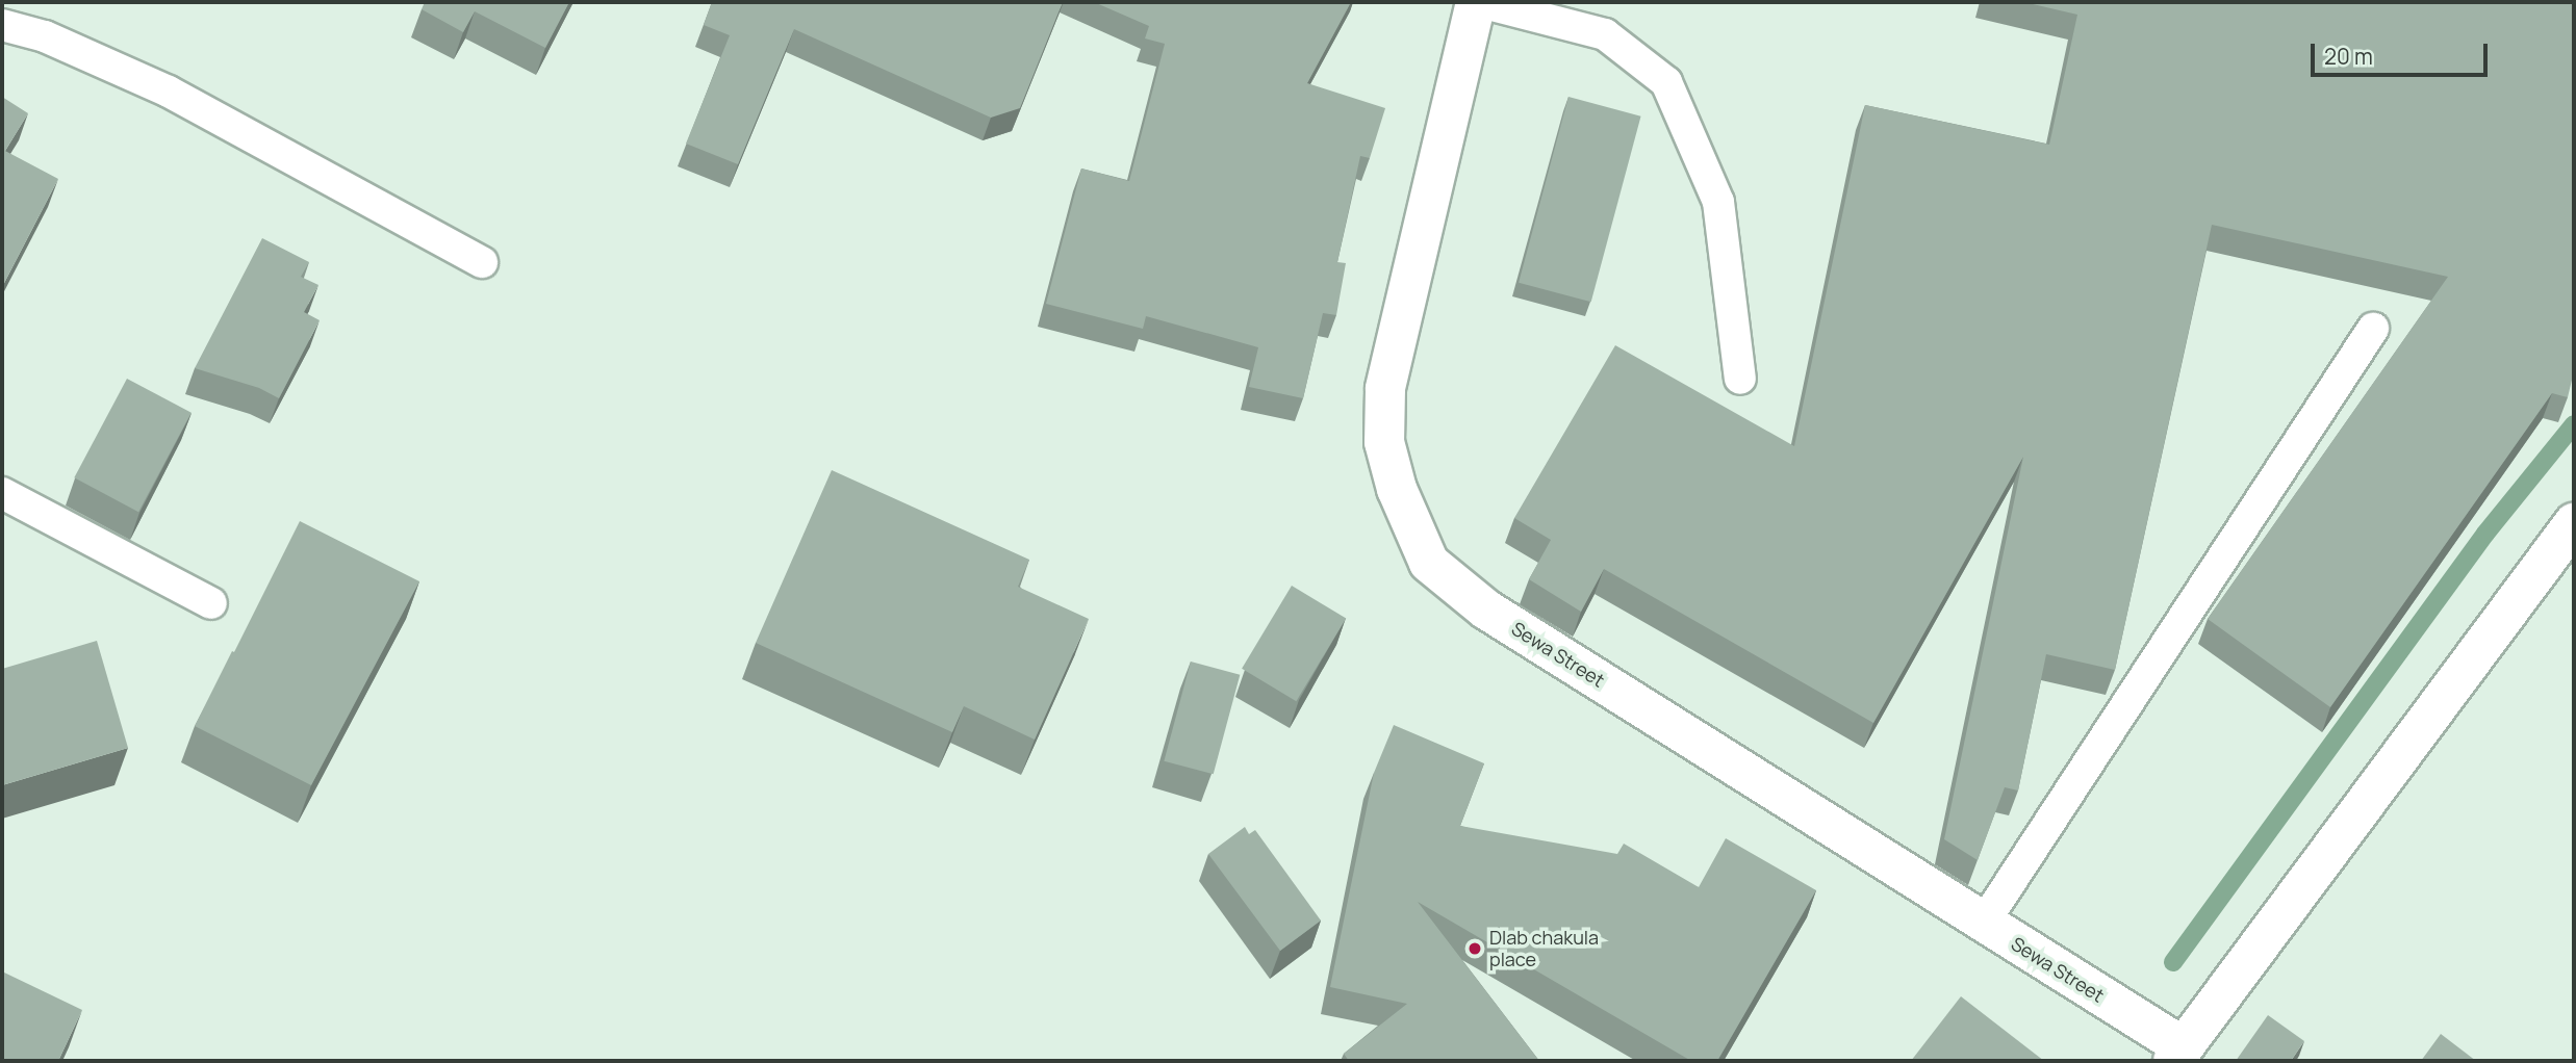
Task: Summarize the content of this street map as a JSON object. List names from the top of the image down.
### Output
{
  "streets": {
    "street": ["Sewa Street"]
  },
  "places": ["Dlab chakula place"],
  "scale_bar": "20 m"
}
